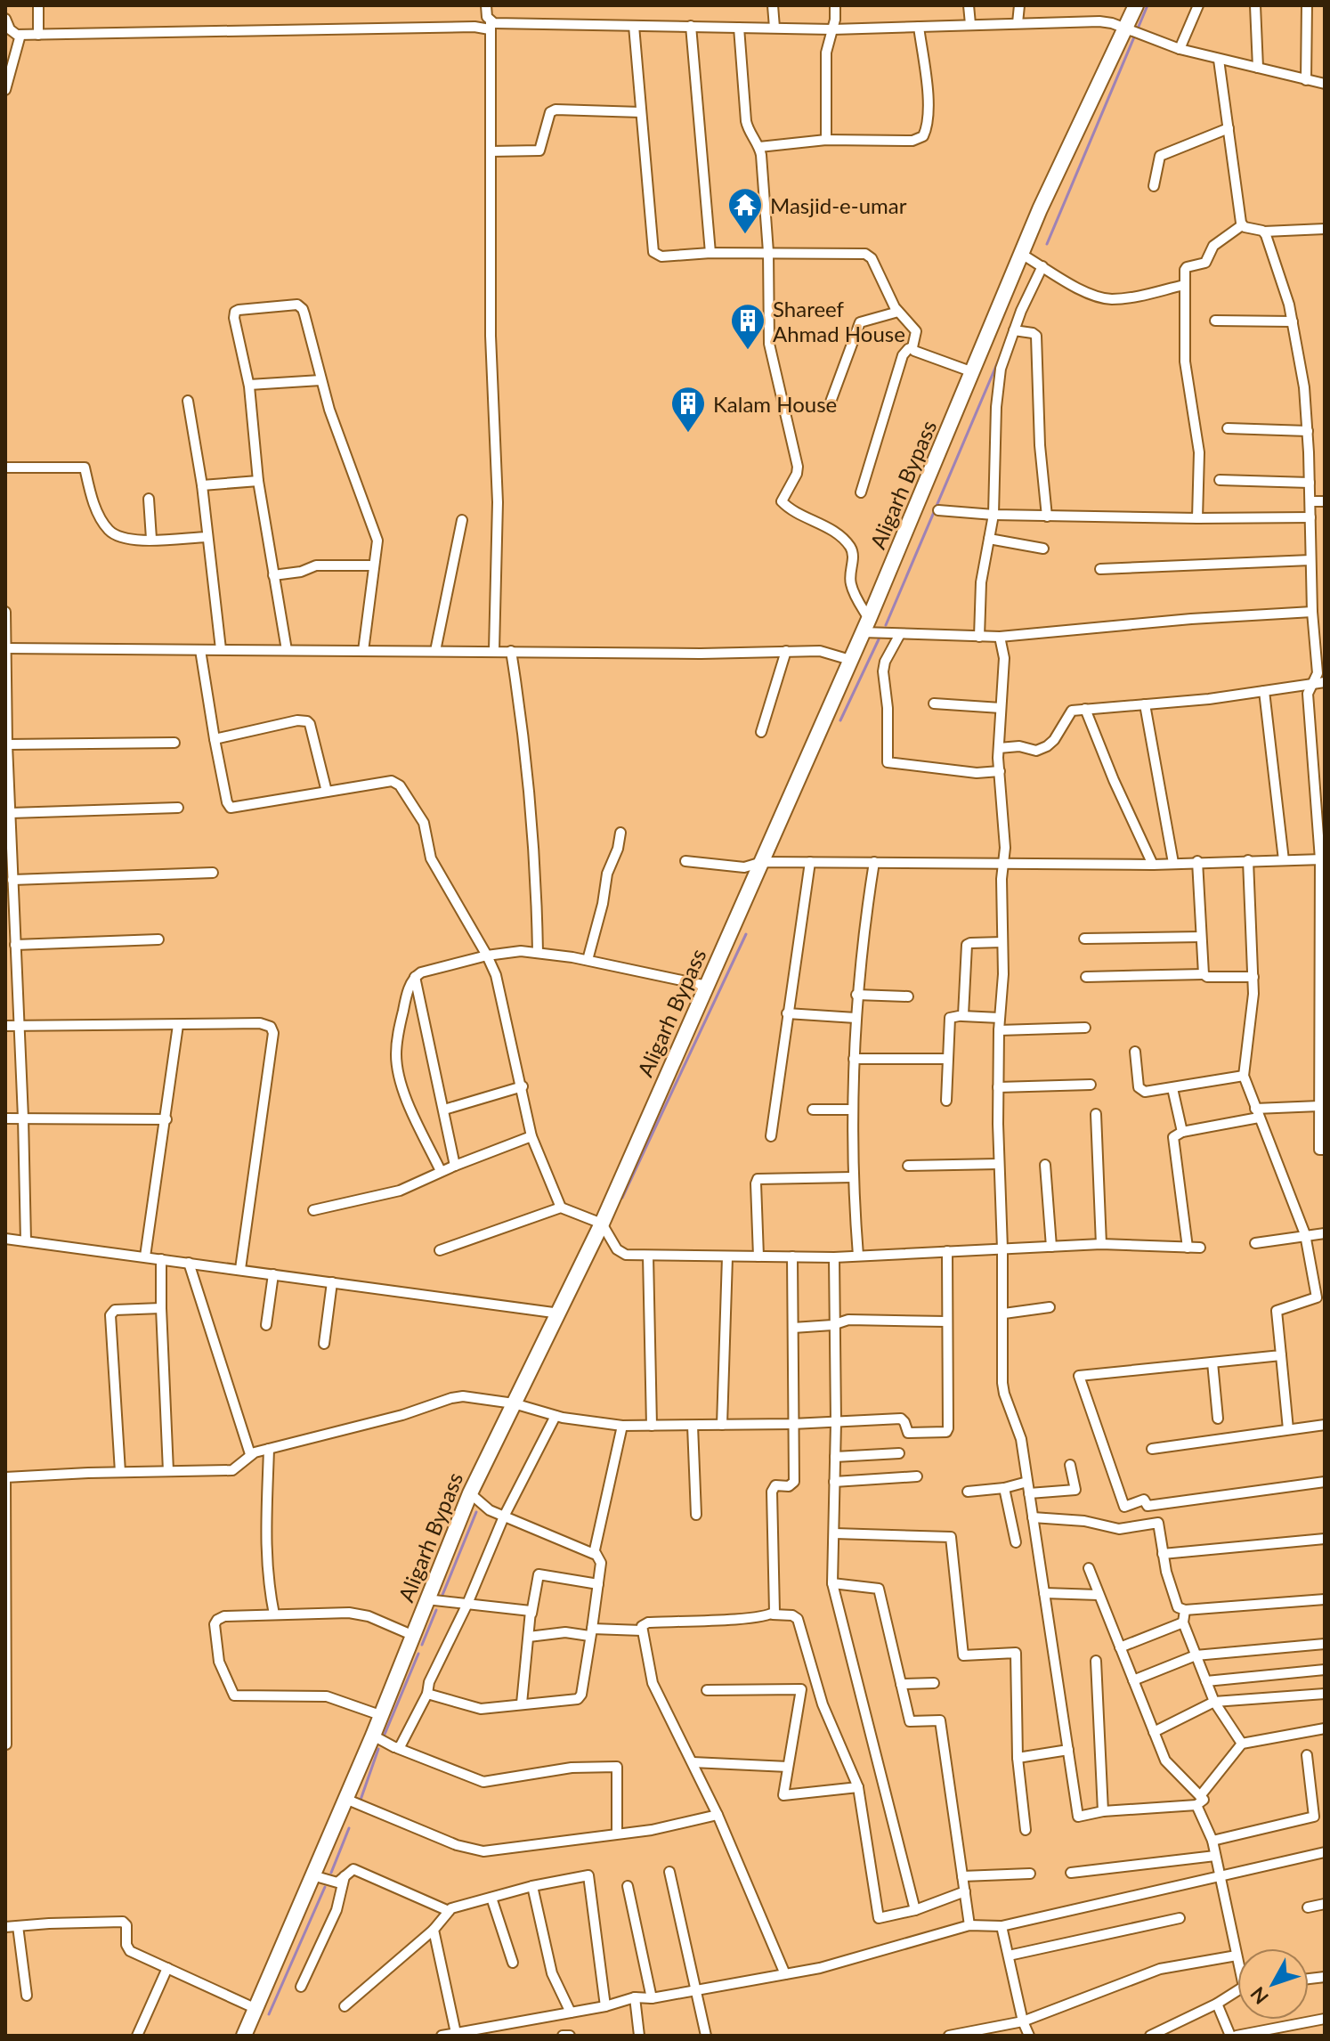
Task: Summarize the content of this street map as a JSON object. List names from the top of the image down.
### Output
{
  "streets": {
    "highway": ["Aligarh Bypass"]
  },
  "places": {
    "temple": ["Masjid-e-umar"],
    "building": ["Shareef Ahmad House", "Kalam House"]
  },
  "north": "bottom left"
}
